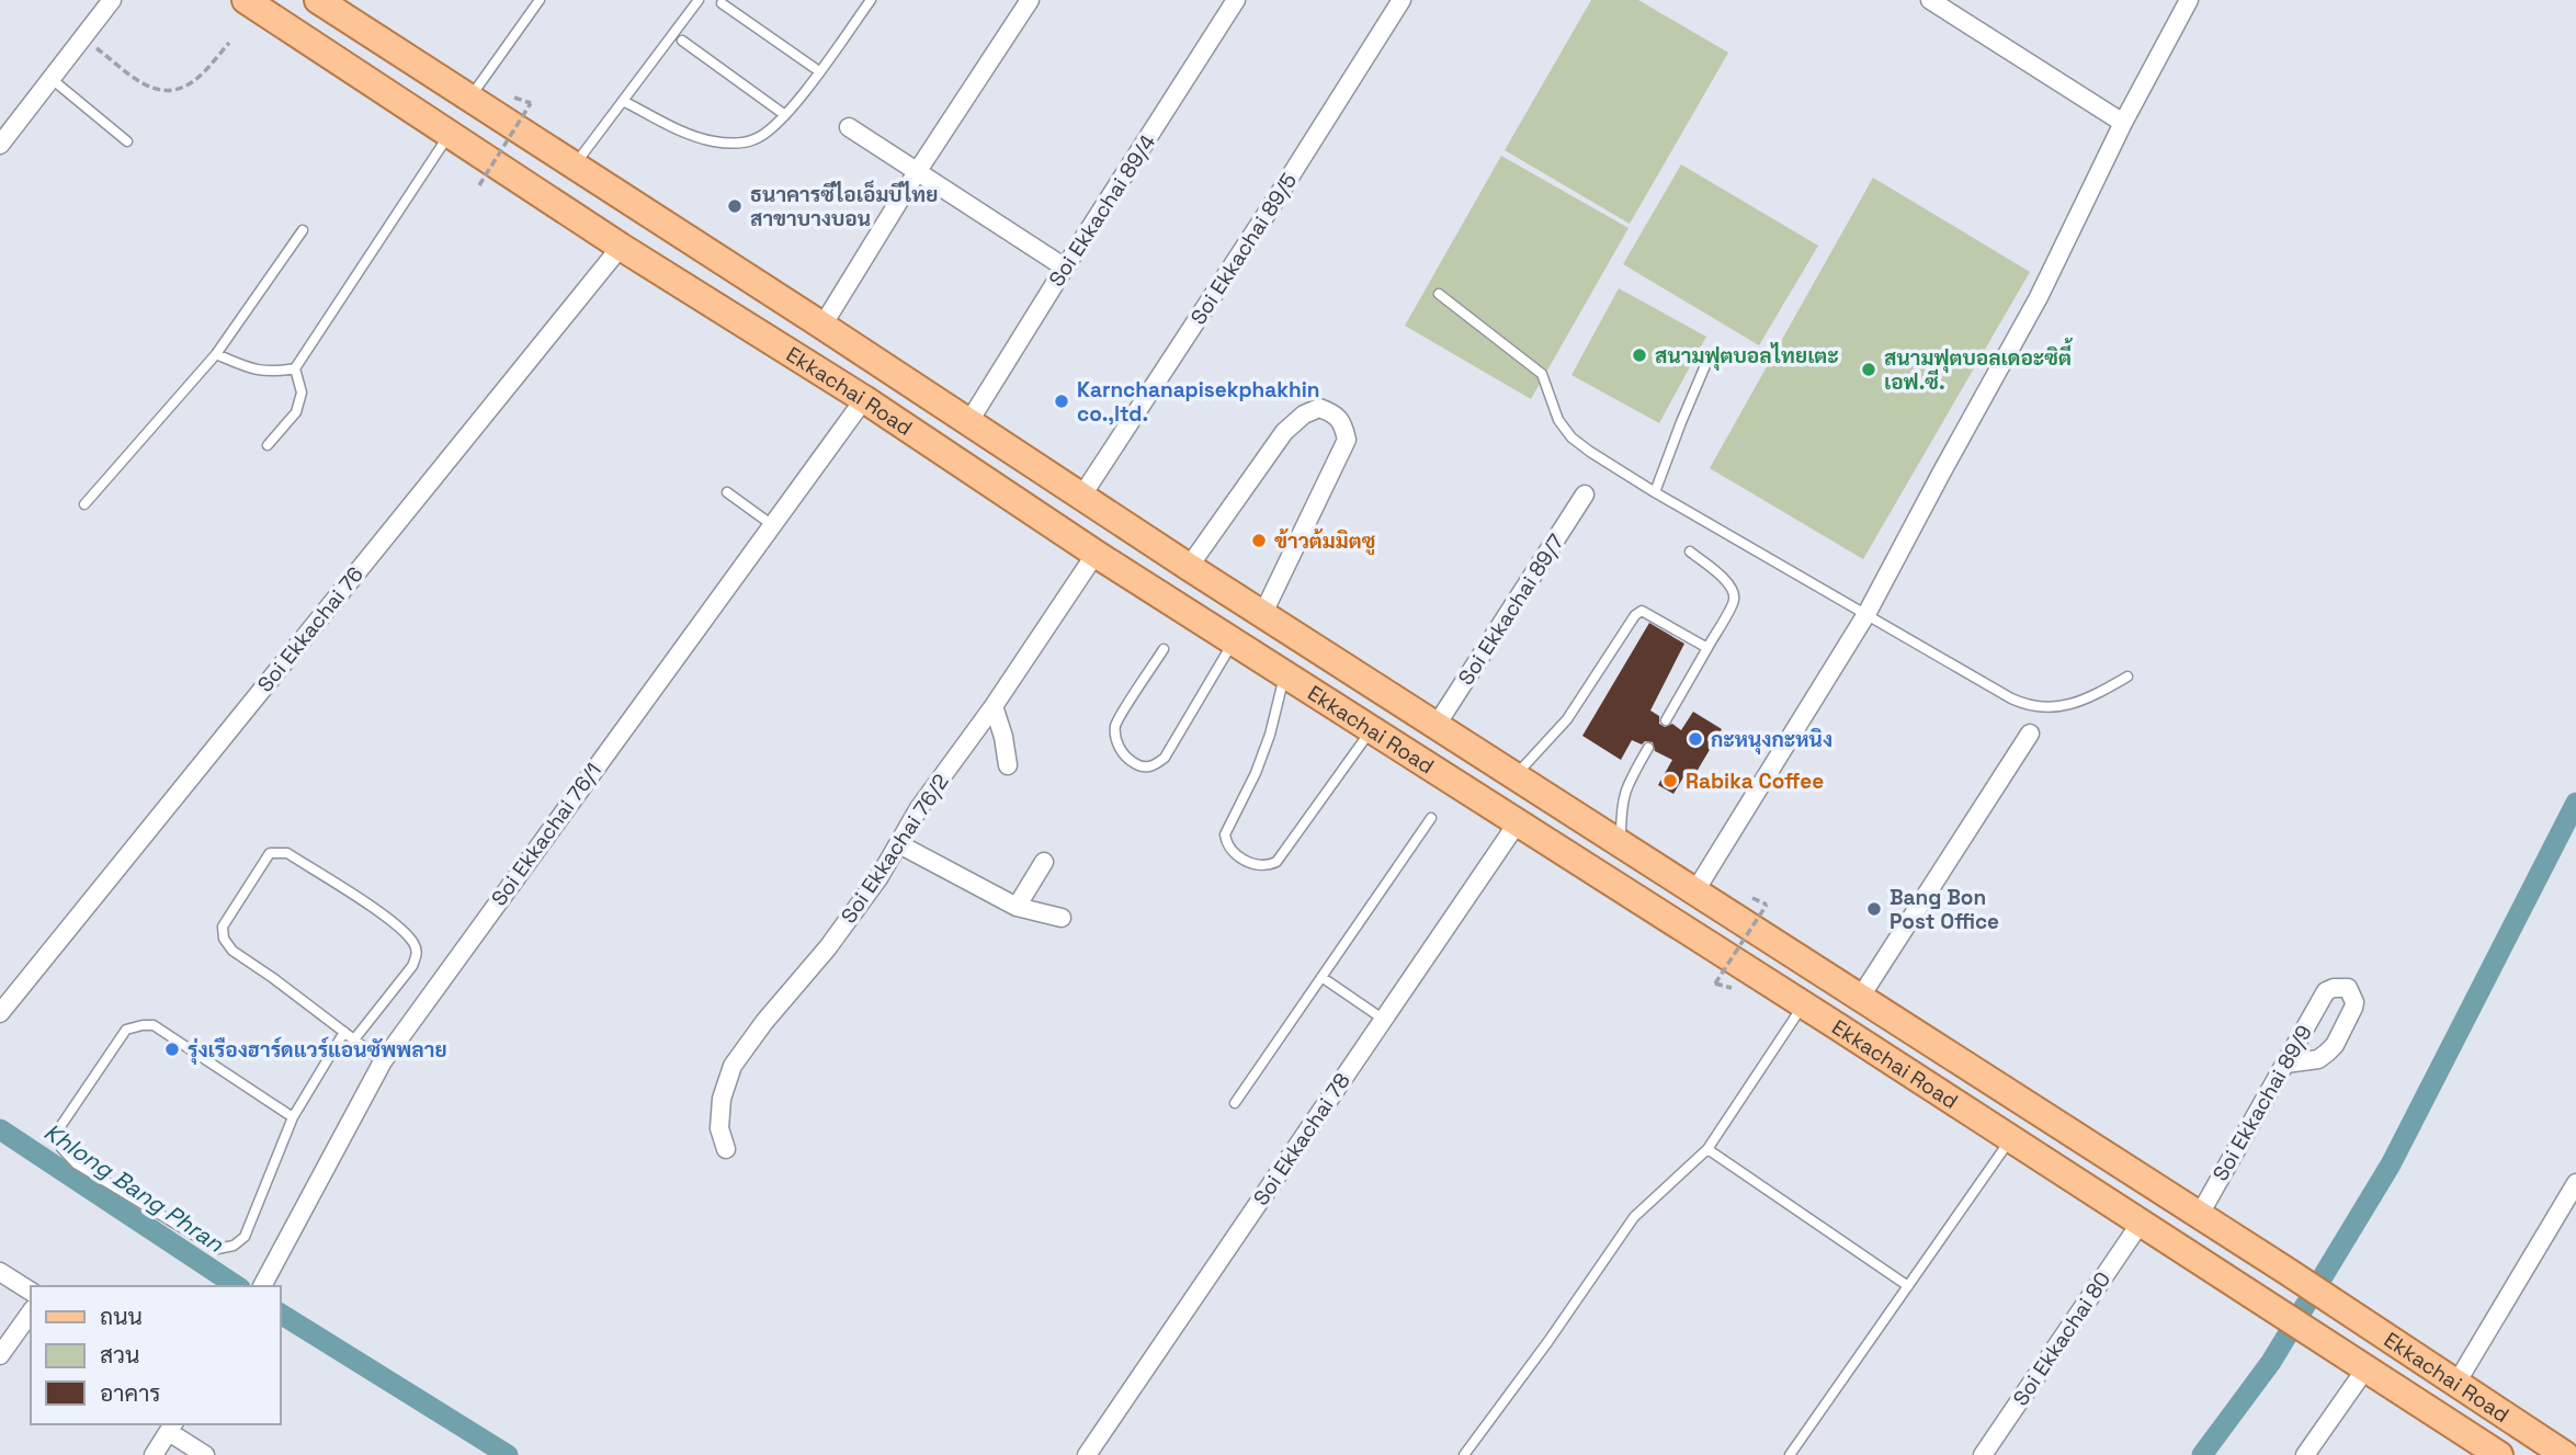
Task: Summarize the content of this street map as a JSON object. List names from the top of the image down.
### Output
{
  "streets": {
    "main road": ["Ekkachai Road"],
    "street": [
      "Soi Ekkachai 89/4",
      "Soi Ekkachai 89/5",
      "Soi Ekkachai 89/7",
      "Soi Ekkachai 76",
      "Soi Ekkachai 76/1",
      "Soi Ekkachai 76/2",
      "Soi Ekkachai 89/9",
      "Soi Ekkachai 78",
      "Soi Ekkachai 80"
    ]
  },
  "crossings": [
    ["Soi Ekkachai 89/4", "Ekkachai Road"],
    ["Soi Ekkachai 89/5", "Ekkachai Road"],
    ["Ekkachai Road", "Soi Ekkachai 89/7"],
    ["Ekkachai Road", "Soi Ekkachai 76"],
    ["Ekkachai Road", "Soi Ekkachai 76/1"],
    ["Ekkachai Road", "Soi Ekkachai 76/2"],
    ["Ekkachai Road", "Soi Ekkachai 89/9"],
    ["Ekkachai Road", "Soi Ekkachai 78"],
    ["Ekkachai Road", "Soi Ekkachai 80"]
  ],
  "water": ["Khlong Bang Phran"],
  "places": [
    "ธนาคารซีไอเอ็มบีไทย สาขาบางบอน",
    "สนามฟุตบอลไทยเตะ",
    "สนามฟุตบอลเดอะซิตี้ เอฟ.ซี.",
    "Karnchanapisekphakhin co.,ltd.",
    "ข้าวต้มมิตซู",
    "กะหนุงกะหนิง",
    "Rabika Coffee",
    "Bang Bon Post Office",
    "รุ่งเรืองฮาร์ดแวร์แอนซัพพลาย"
  ],
  "legend": ["ถนน", "สวน", "อาคาร"]
}
